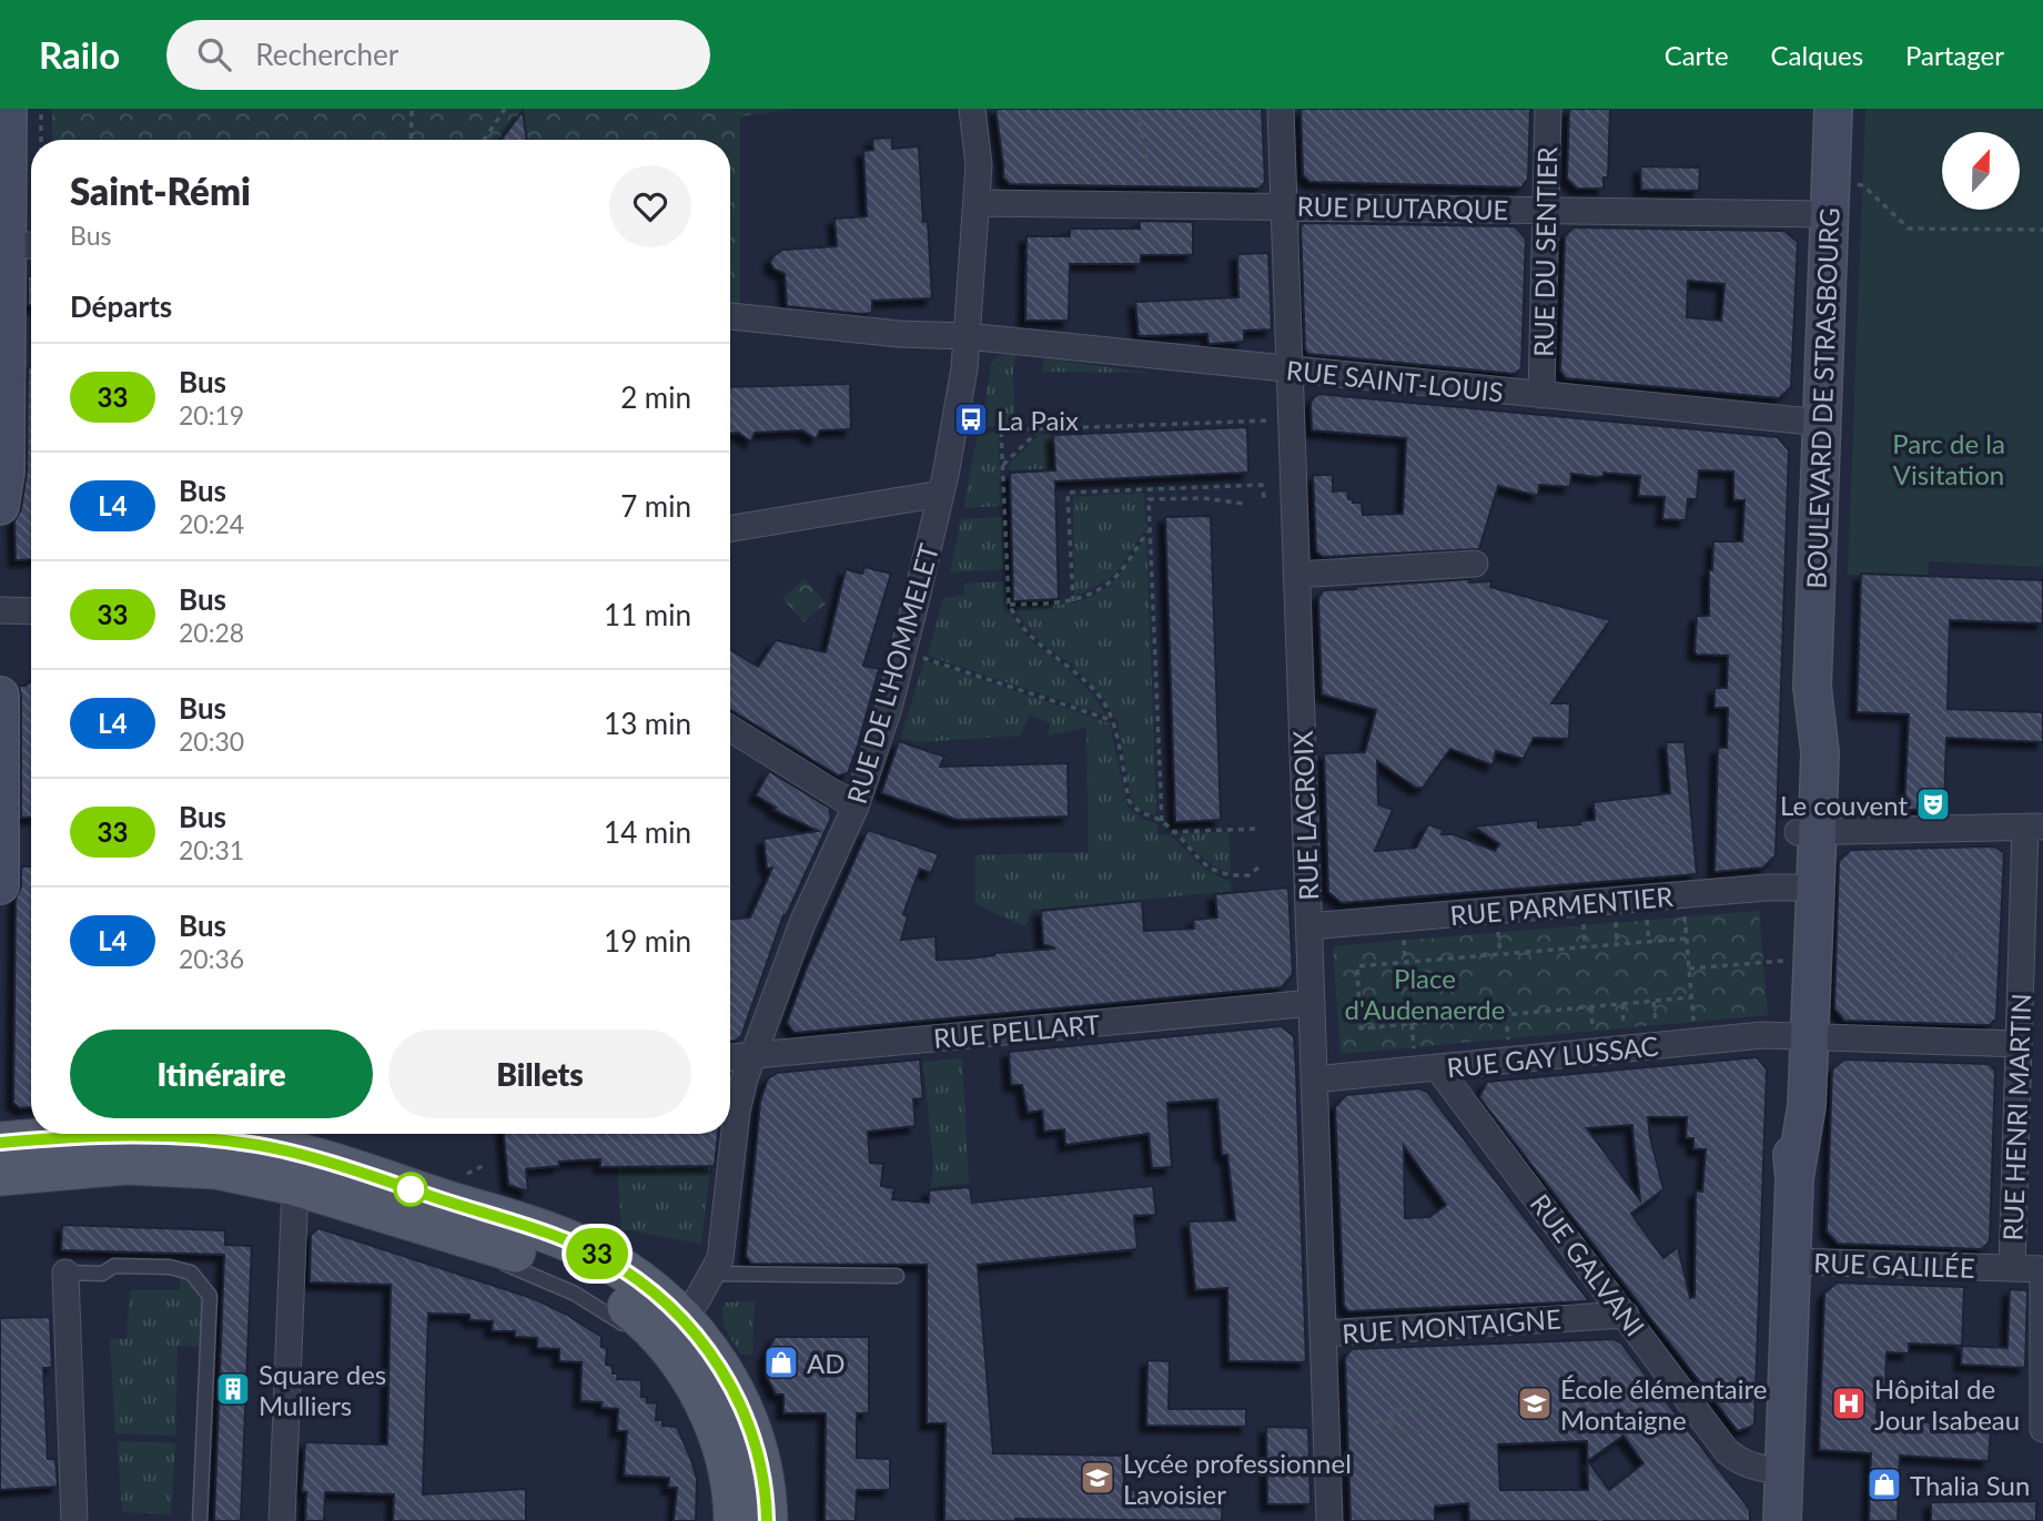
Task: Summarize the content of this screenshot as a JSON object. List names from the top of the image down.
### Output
{
  "streets": {
    "main road": ["BOULEVARD DE STRASBOURG"],
    "street": [
      "RUE PLUTARQUE",
      "RUE DU SENTIER",
      "RUE SAINT-LOUIS",
      "RUE DE L'HOMMELET",
      "RUE LACROIX",
      "RUE PARMENTIER",
      "RUE PELLART",
      "RUE GAY LUSSAC",
      "RUE HENRI MARTIN",
      "RUE GALVANI",
      "RUE GALILÉE",
      "RUE MONTAIGNE"
    ]
  },
  "crossings": [
    ["RUE PLUTARQUE", "RUE DU SENTIER"],
    ["RUE PLUTARQUE", "BOULEVARD DE STRASBOURG"],
    ["RUE PLUTARQUE", "RUE DE L'HOMMELET"],
    ["RUE PLUTARQUE", "RUE LACROIX"],
    ["RUE DU SENTIER", "RUE SAINT-LOUIS"],
    ["RUE SAINT-LOUIS", "BOULEVARD DE STRASBOURG"],
    ["RUE SAINT-LOUIS", "RUE DE L'HOMMELET"],
    ["RUE SAINT-LOUIS", "RUE LACROIX"],
    ["BOULEVARD DE STRASBOURG", "RUE PARMENTIER"],
    ["BOULEVARD DE STRASBOURG", "RUE GAY LUSSAC"],
    ["BOULEVARD DE STRASBOURG", "RUE GALVANI"],
    ["BOULEVARD DE STRASBOURG", "RUE GALILÉE"],
    ["RUE DE L'HOMMELET", "RUE PELLART"],
    ["RUE LACROIX", "RUE PARMENTIER"],
    ["RUE LACROIX", "RUE PELLART"],
    ["RUE LACROIX", "RUE GAY LUSSAC"],
    ["RUE LACROIX", "RUE MONTAIGNE"],
    ["RUE GAY LUSSAC", "RUE HENRI MARTIN"],
    ["RUE GAY LUSSAC", "RUE GALVANI"],
    ["RUE HENRI MARTIN", "RUE GALILÉE"],
    ["RUE GALVANI", "RUE MONTAIGNE"]
  ],
  "parks": ["Parc de la Visitation", "Place d'Audenaerde"],
  "places": {
    "bus stop": ["La Paix"],
    "theatre": ["Le couvent"],
    "shop": ["AD", "Thalia Sun"],
    "building": ["Square des Mulliers"],
    "school or university": ["École élémentaire Montaigne", "Lycée professionnel Lavoisier"],
    "hospital": ["Hôpital de Jour Isabeau"]
  },
  "lines": ["bus line 33"],
  "north": "top",
  "page": {
    "header": "Railo",
    "search": "Rechercher",
    "nav": ["Carte", "Calques", "Partager"],
    "on_map": "33",
    "heading": [
      ["Saint-Rémi", "Bus"],
      "Départs"
    ],
    "list": [
      {
        "mark": "33",
        "name": "Bus",
        "note": "20:19",
        "value": "2 min"
      },
      {
        "mark": "L4",
        "name": "Bus",
        "note": "20:24",
        "value": "7 min"
      },
      {
        "mark": "33",
        "name": "Bus",
        "note": "20:28",
        "value": "11 min"
      },
      {
        "mark": "L4",
        "name": "Bus",
        "note": "20:30",
        "value": "13 min"
      },
      {
        "mark": "33",
        "name": "Bus",
        "note": "20:31",
        "value": "14 min"
      },
      {
        "mark": "L4",
        "name": "Bus",
        "note": "20:36",
        "value": "19 min"
      }
    ],
    "buttons": ["Itinéraire", "Billets"]
  }
}
